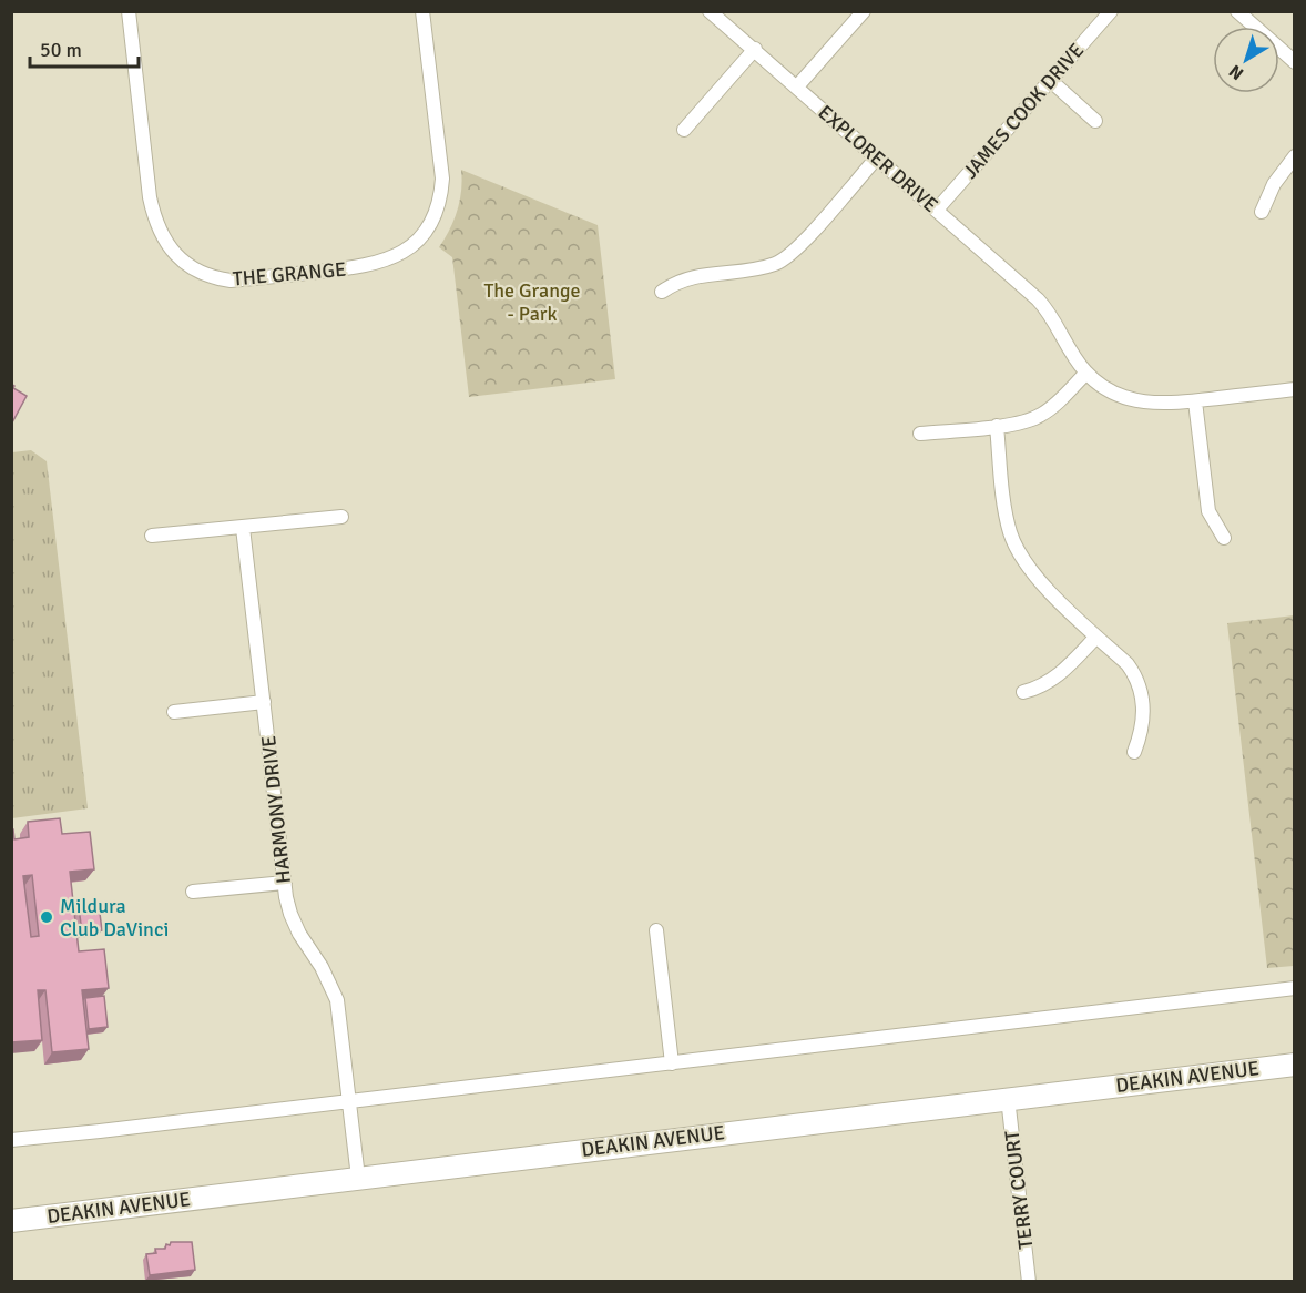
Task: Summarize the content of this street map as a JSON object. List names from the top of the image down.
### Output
{
  "streets": {
    "highway": ["DEAKIN AVENUE"],
    "street": [
      "JAMES COOK DRIVE",
      "EXPLORER DRIVE",
      "THE GRANGE",
      "HARMONY DRIVE",
      "TERRY COURT"
    ]
  },
  "crossings": [
    ["JAMES COOK DRIVE", "EXPLORER DRIVE"],
    ["HARMONY DRIVE", "DEAKIN AVENUE"],
    ["DEAKIN AVENUE", "TERRY COURT"]
  ],
  "parks": ["The Grange - Park"],
  "places": ["Mildura Club DaVinci"],
  "scale_bar": "50 m",
  "north": "bottom left"
}
